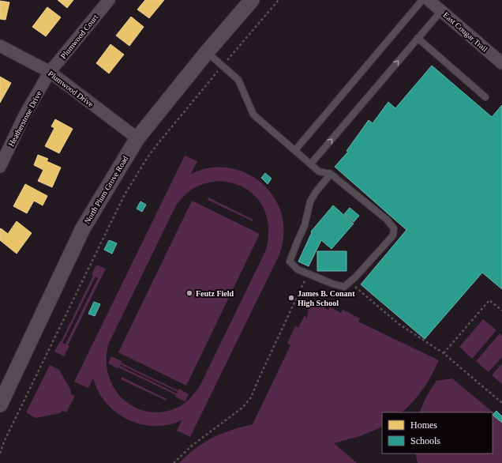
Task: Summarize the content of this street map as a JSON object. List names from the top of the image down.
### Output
{
  "streets": {
    "street": [
      "East Cougar Trail",
      "Plumwood Court",
      "Plumwood Drive",
      "Heatherstone Drive",
      "North Plum Grove Road"
    ]
  },
  "crossings": [
    ["Plumwood Court", "Plumwood Drive"],
    ["Plumwood Court", "Heatherstone Drive"],
    ["Plumwood Drive", "Heatherstone Drive"],
    ["Plumwood Drive", "North Plum Grove Road"]
  ],
  "places": ["Feutz Field", "James B. Conant High School"],
  "legend": ["Homes", "Schools"]
}
